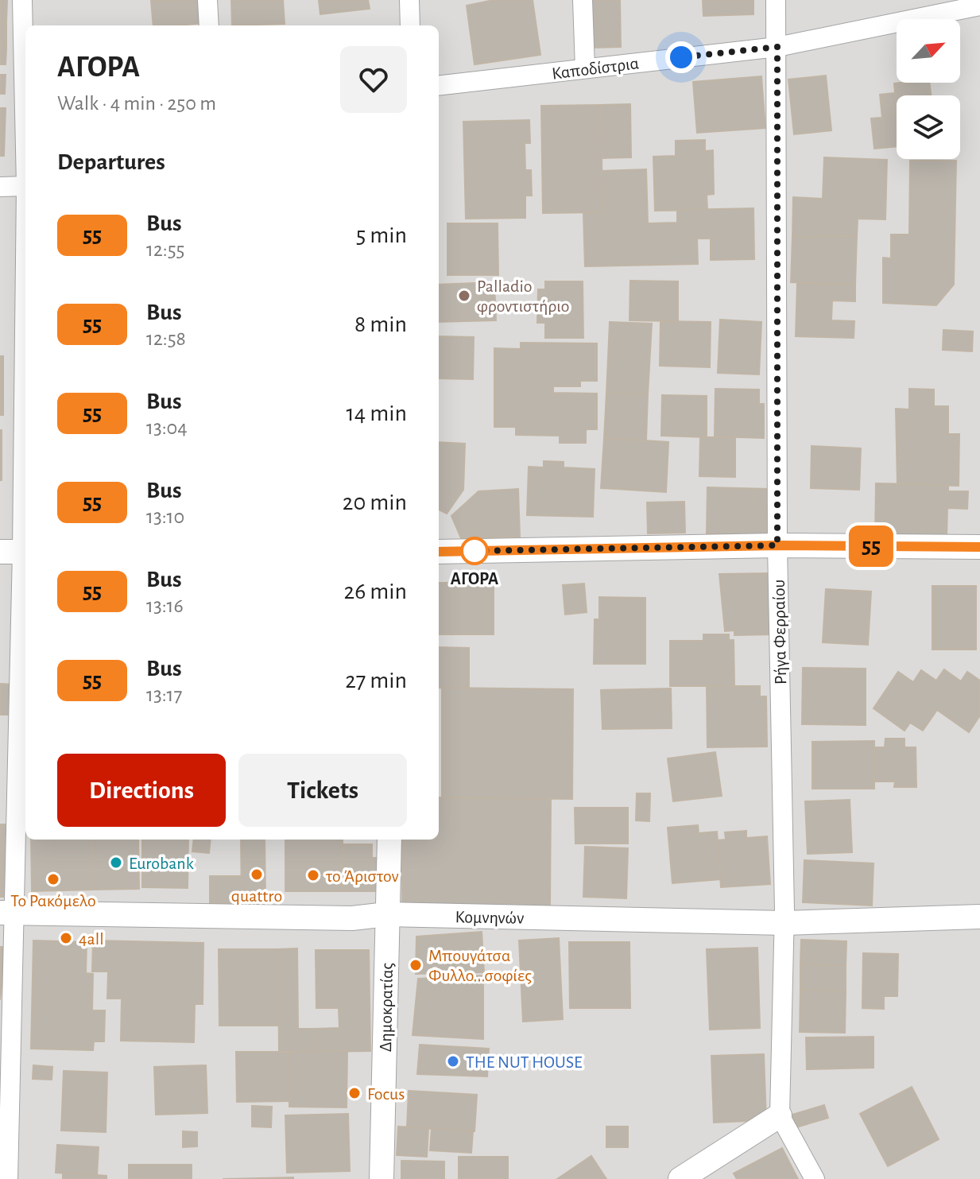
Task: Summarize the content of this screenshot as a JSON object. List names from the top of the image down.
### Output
{
  "streets": {
    "street": [
      "Καποδίστρια",
      "Ρήγα Φερραίου",
      "Κομνηνών",
      "Δημοκρατίας"
    ]
  },
  "crossings": [
    ["Καποδίστρια", "Ρήγα Φερραίου"],
    ["Ρήγα Φερραίου", "Κομνηνών"],
    ["Κομνηνών", "Δημοκρατίας"]
  ],
  "places": [
    "Palladio φροντιστήριο",
    "ΑΓΟΡΑ",
    "Eurobank",
    "quattro",
    "το Άριστον",
    "Το Ρακόμελο",
    "4all",
    "Μπουγάτσα Φυλλο...σοφίες",
    "THE NUT HOUSE",
    "Focus"
  ],
  "lines": ["bus line 55"],
  "north": "top right",
  "page": {
    "on_map": "55",
    "heading": [
      ["ΑΓΟΡΑ", "Walk · 4 min · 250 m"],
      "Departures"
    ],
    "list": [
      {
        "mark": "55",
        "name": "Bus",
        "note": "12:55",
        "value": "5 min"
      },
      {
        "mark": "55",
        "name": "Bus",
        "note": "12:58",
        "value": "8 min"
      },
      {
        "mark": "55",
        "name": "Bus",
        "note": "13:04",
        "value": "14 min"
      },
      {
        "mark": "55",
        "name": "Bus",
        "note": "13:10",
        "value": "20 min"
      },
      {
        "mark": "55",
        "name": "Bus",
        "note": "13:16",
        "value": "26 min"
      },
      {
        "mark": "55",
        "name": "Bus",
        "note": "13:17",
        "value": "27 min"
      }
    ],
    "buttons": ["Directions", "Tickets"]
  }
}
